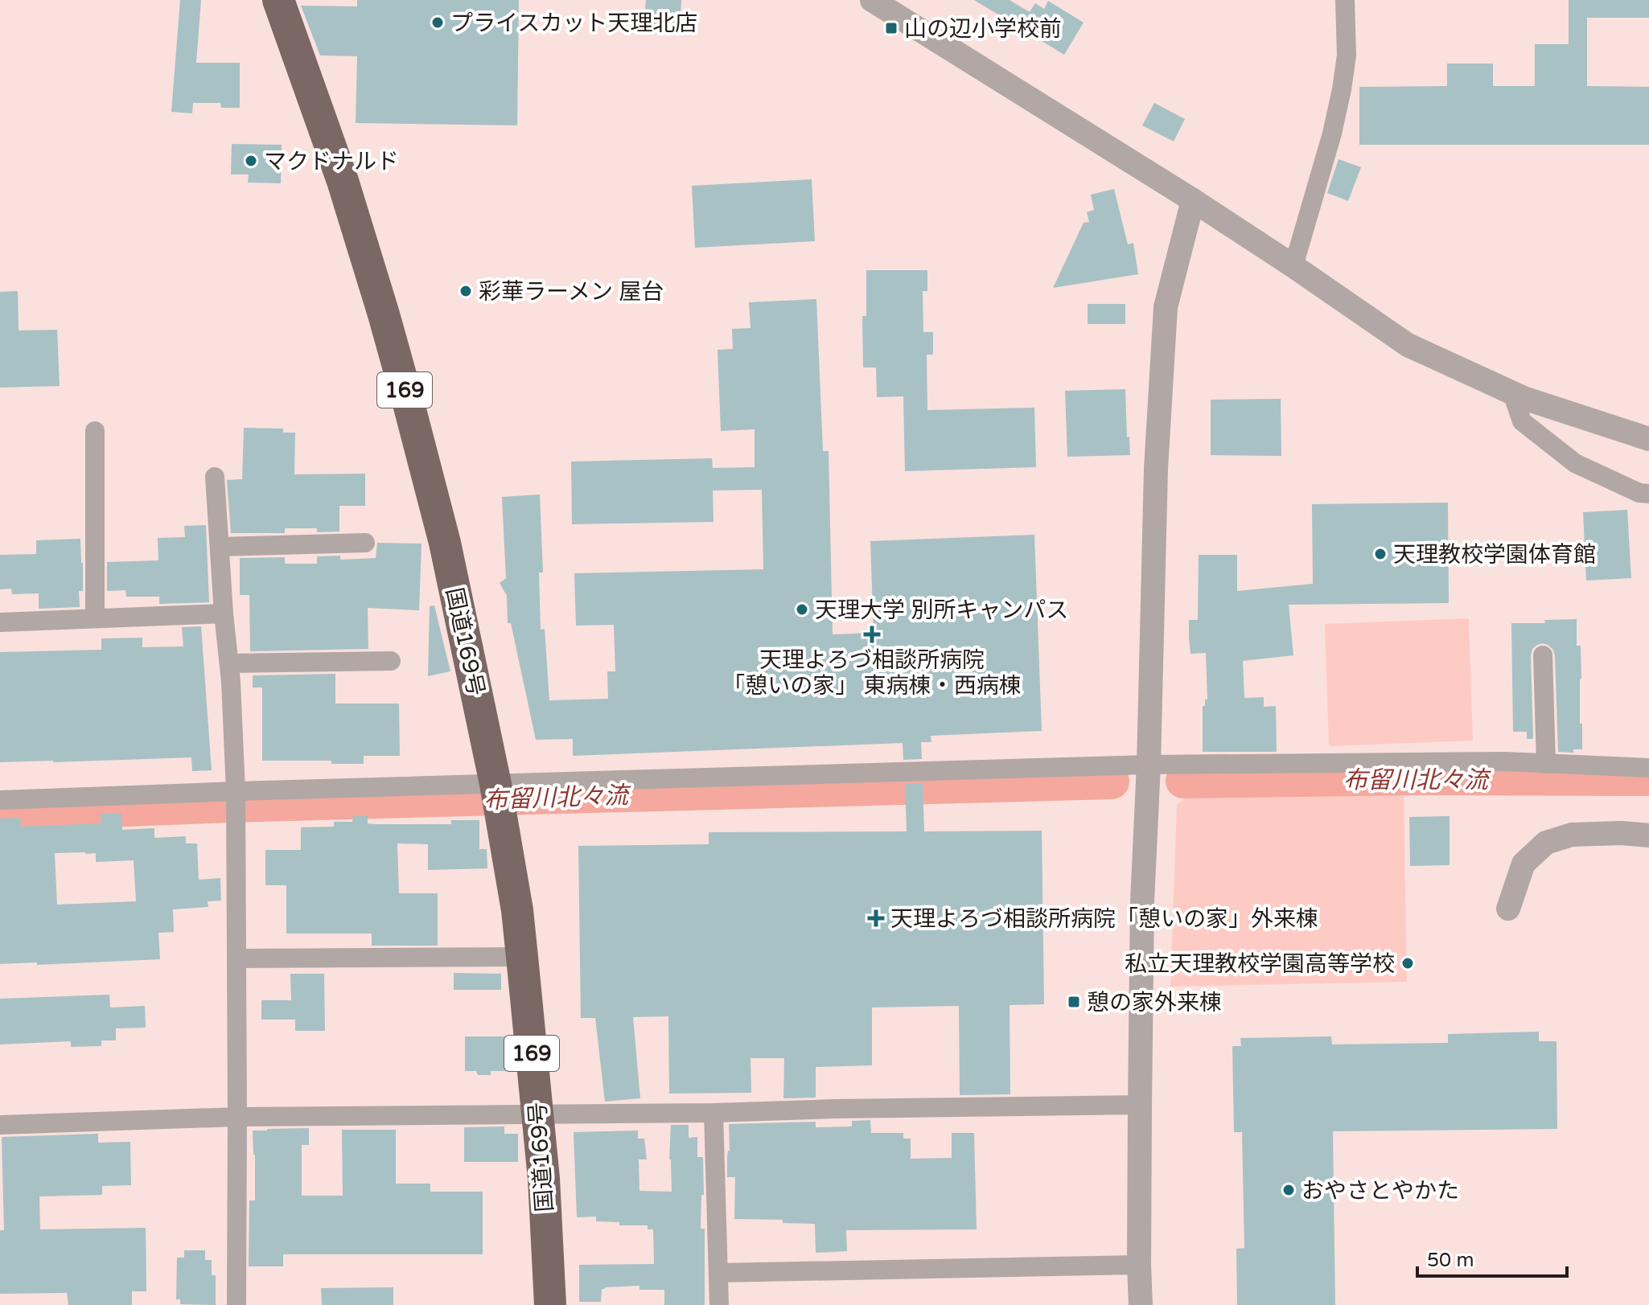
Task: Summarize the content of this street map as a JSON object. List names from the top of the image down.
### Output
{
  "streets": {
    "highway": ["169", "国道169号"]
  },
  "water": ["布留川北々流"],
  "places": {
    "other": [
      "プライスカット天理北店",
      "マクドナルド",
      "彩華ラーメン 屋台",
      "天理教校学園体育館",
      "天理大学 別所キャンパス",
      "私立天理教校学園高等学校",
      "おやさとやかた"
    ],
    "transit": ["山の辺小学校前", "憩の家外来棟"],
    "health": ["天理よろづ相談所病院 「憩いの家」 東病棟・西病棟", "天理よろづ相談所病院「憩いの家」外来棟"]
  },
  "scale_bar": "50 m"
}
